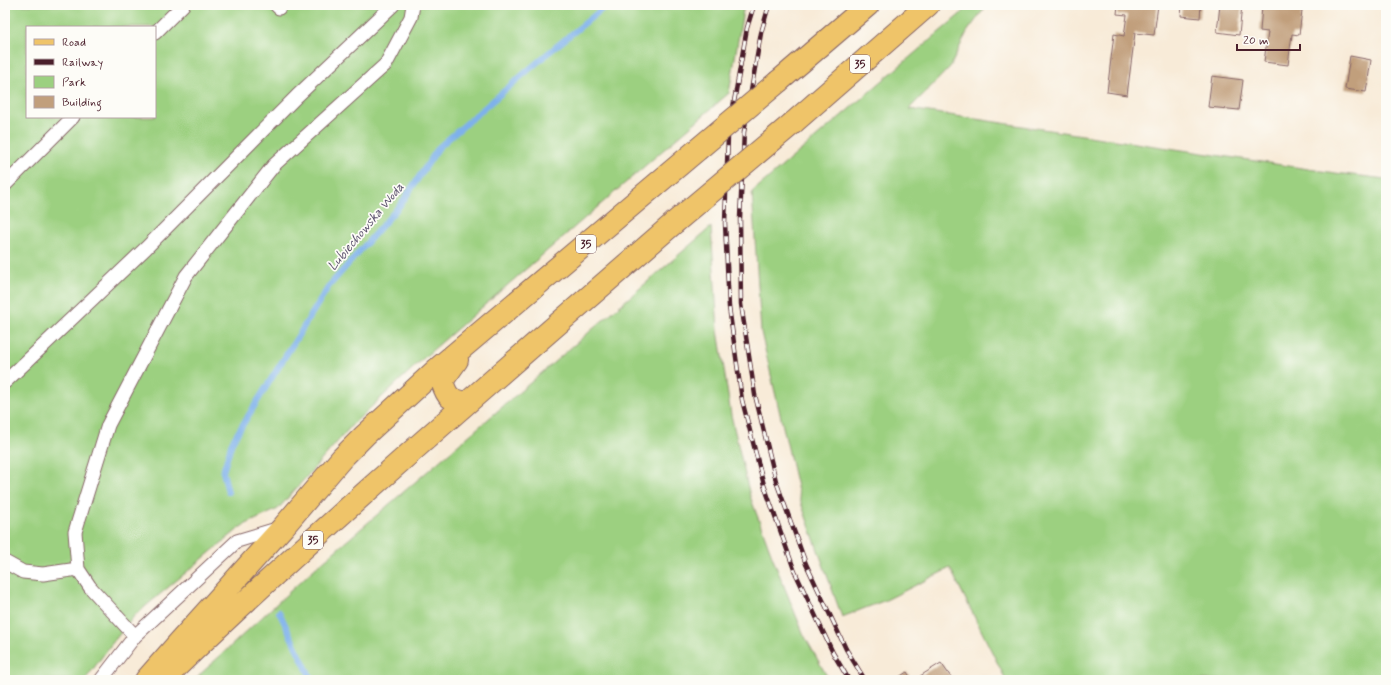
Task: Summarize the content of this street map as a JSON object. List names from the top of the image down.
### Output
{
  "streets": {
    "main road": ["35"]
  },
  "water": ["Lubiechowska Woda"],
  "legend": [
    "Road",
    "Railway",
    "Park",
    "Building"
  ],
  "scale_bar": "20 m"
}
